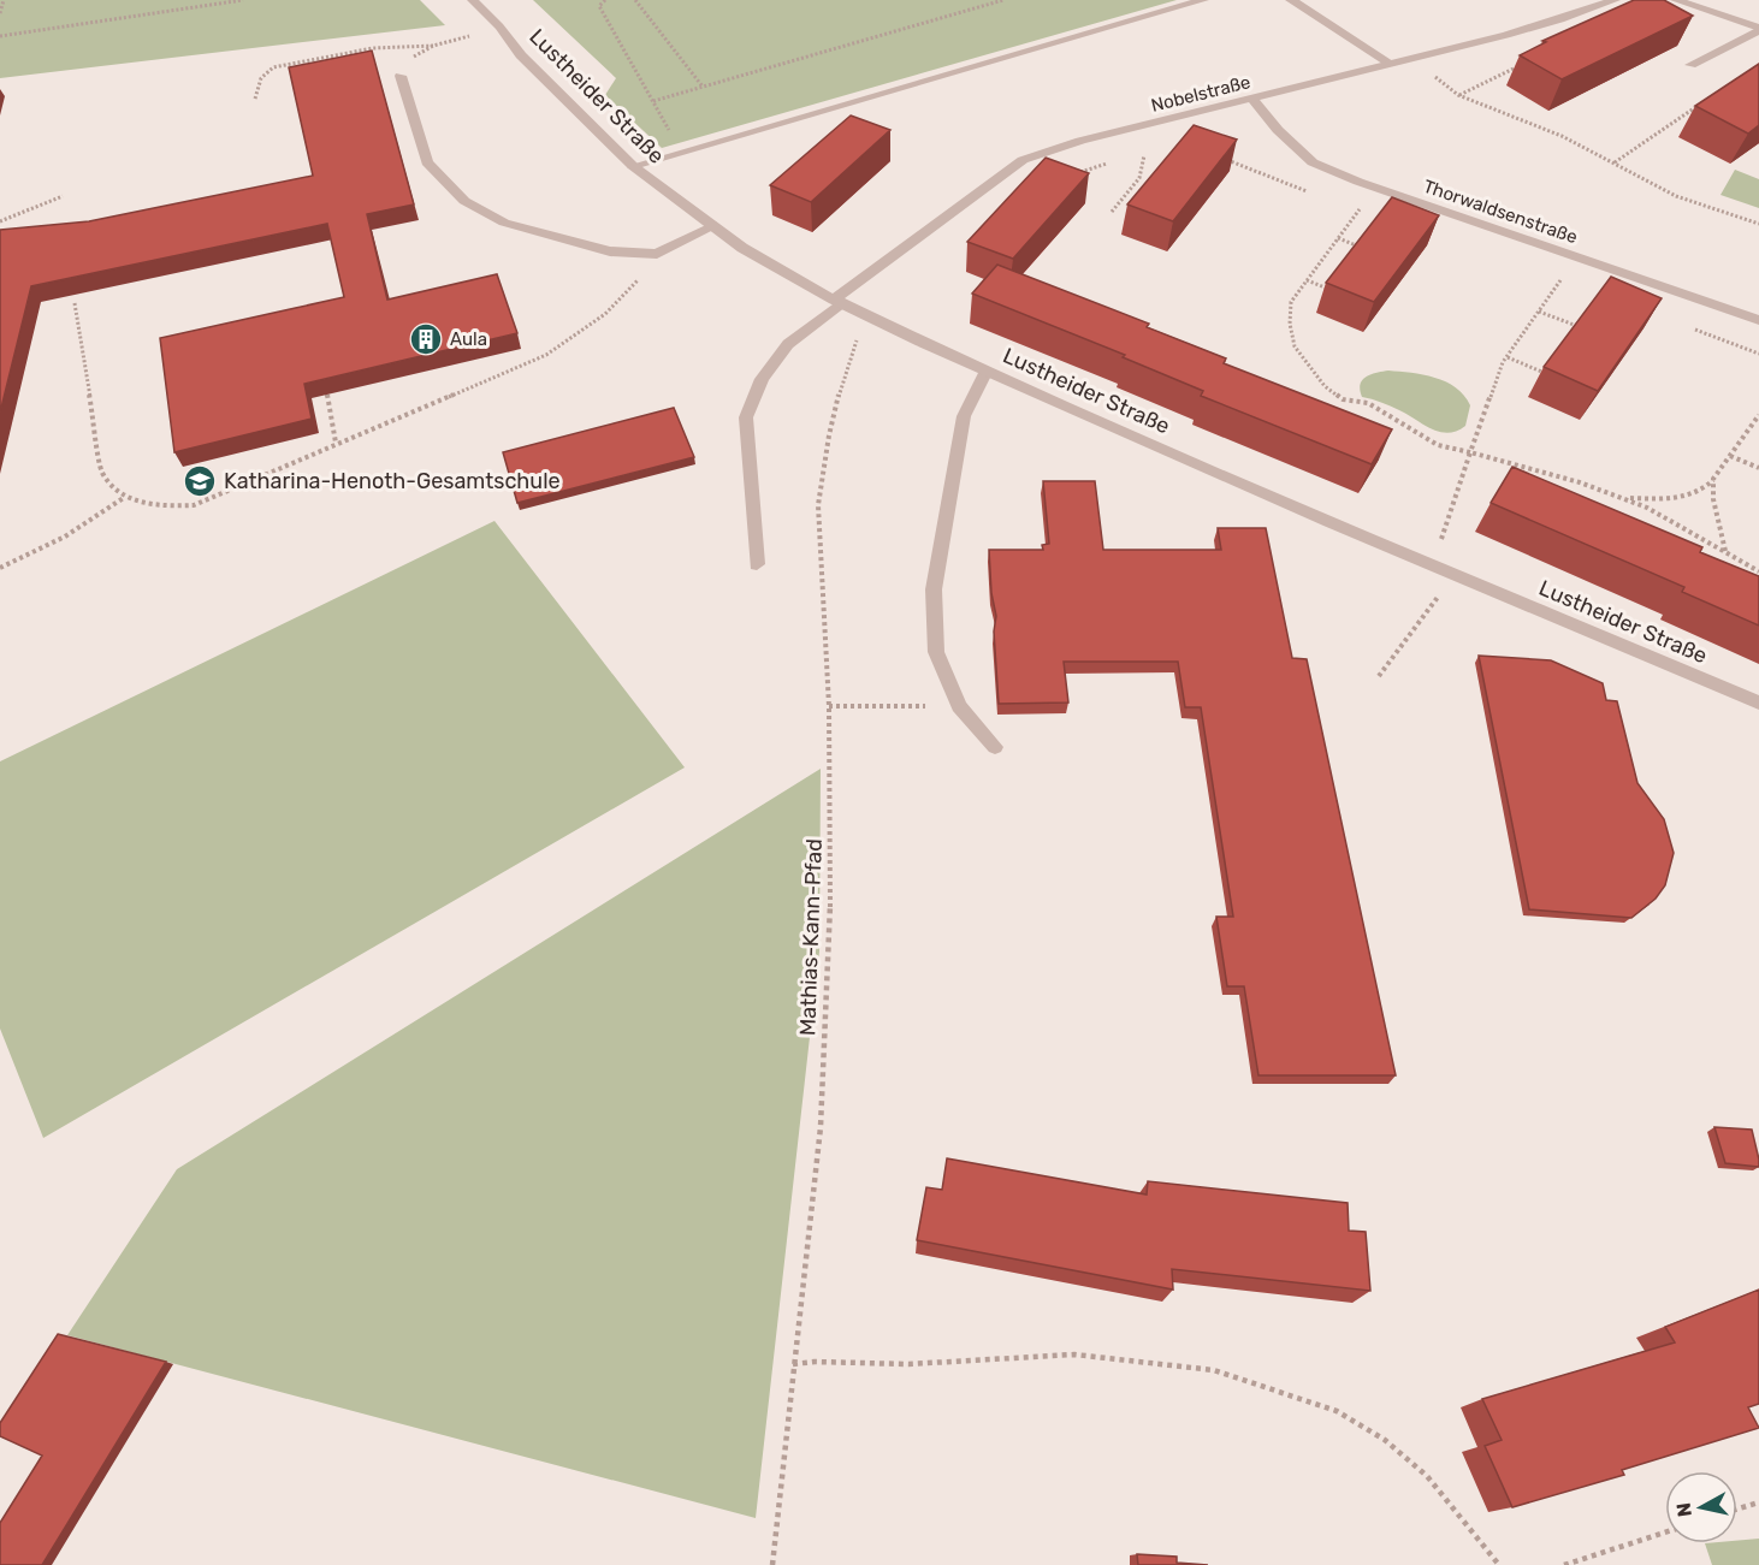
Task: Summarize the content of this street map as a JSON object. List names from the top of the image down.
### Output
{
  "streets": {
    "street": ["Nobelstraße", "Lustheider Straße", "Thorwaldsenstraße"],
    "path": ["Mathias-Kann-Pfad"]
  },
  "crossings": [
    ["Nobelstraße", "Lustheider Straße"],
    ["Nobelstraße", "Thorwaldsenstraße"],
    ["Lustheider Straße", "Mathias-Kann-Pfad"]
  ],
  "places": {
    "building": ["Aula"],
    "school or university": ["Katharina-Henoth-Gesamtschule"]
  },
  "north": "left"
}
